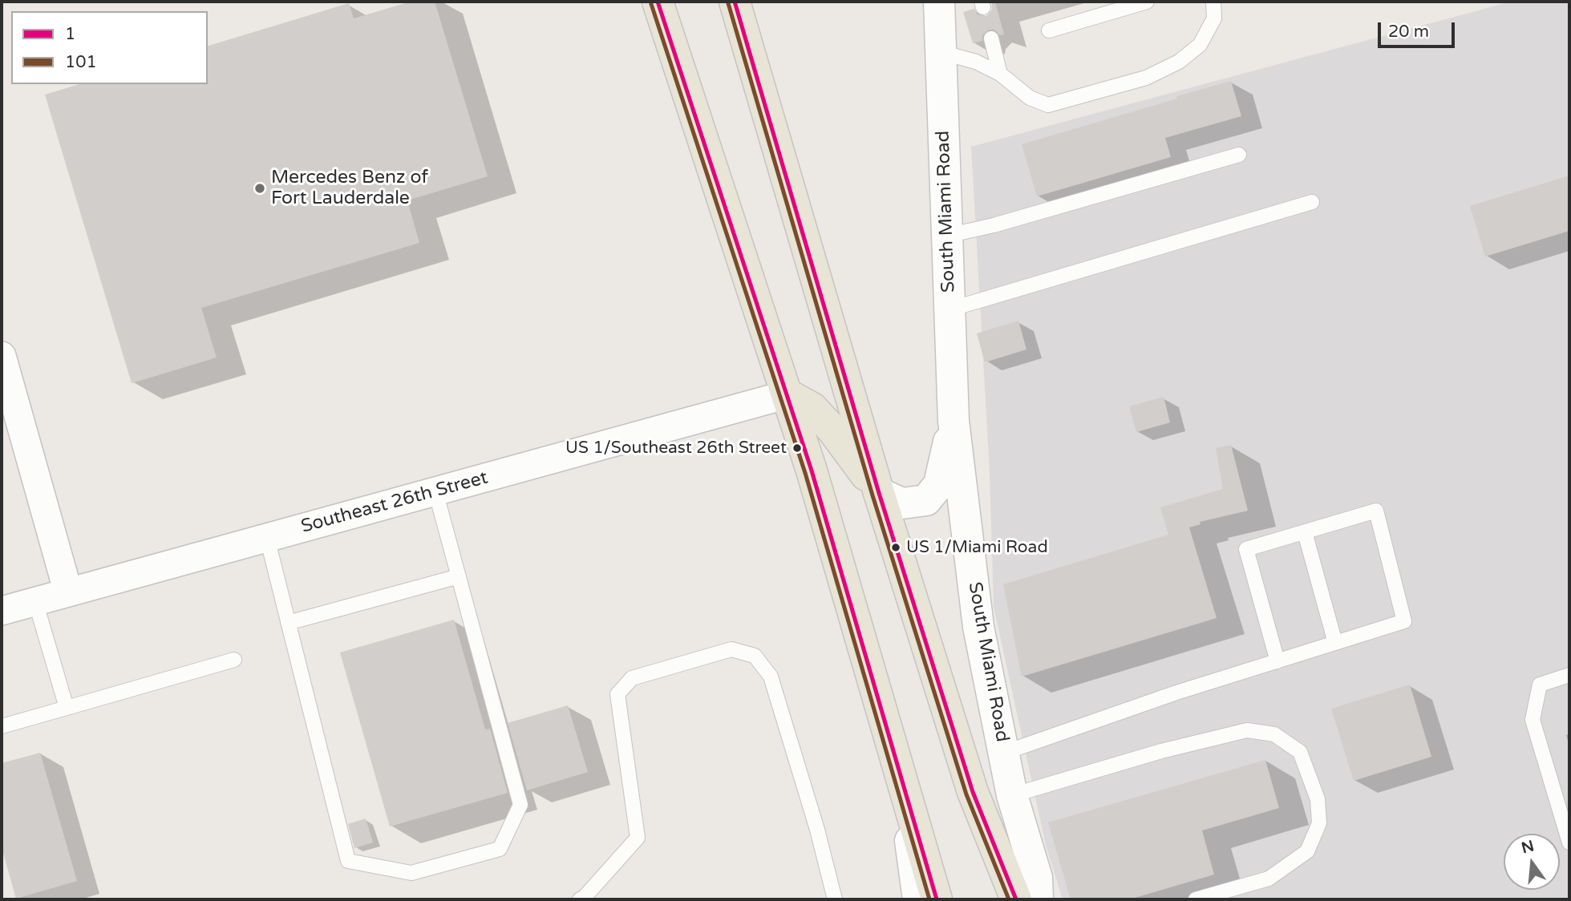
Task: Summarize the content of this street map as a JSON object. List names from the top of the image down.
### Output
{
  "streets": {
    "street": ["South Miami Road", "Southeast 26th Street"]
  },
  "places": ["Mercedes Benz of Fort Lauderdale", "US 1/Southeast 26th Street", "US 1/Miami Road"],
  "lines": ["transit line 1", "transit line 101"],
  "legend": ["1", "101"],
  "scale_bar": "20 m",
  "north": "top"
}
